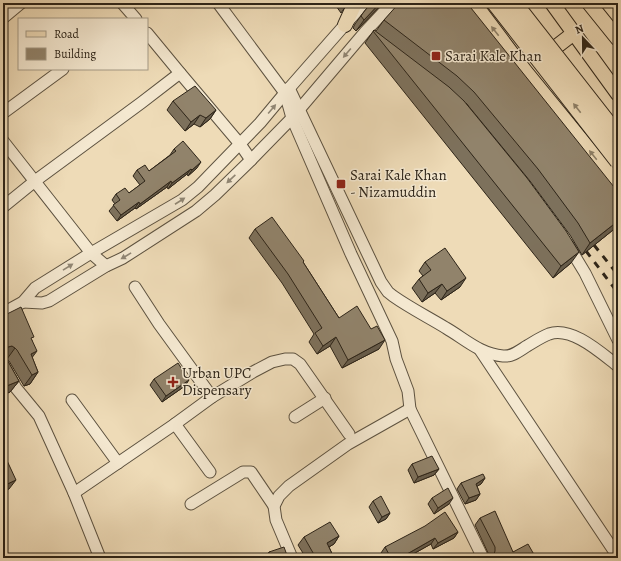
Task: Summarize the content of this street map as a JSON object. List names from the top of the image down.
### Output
{
  "places": {
    "transit": ["Sarai Kale Khan", "Sarai Kale Khan - Nizamuddin"],
    "health": ["Urban UPC Dispensary"]
  },
  "legend": ["Road", "Building"],
  "north": "top"
}
